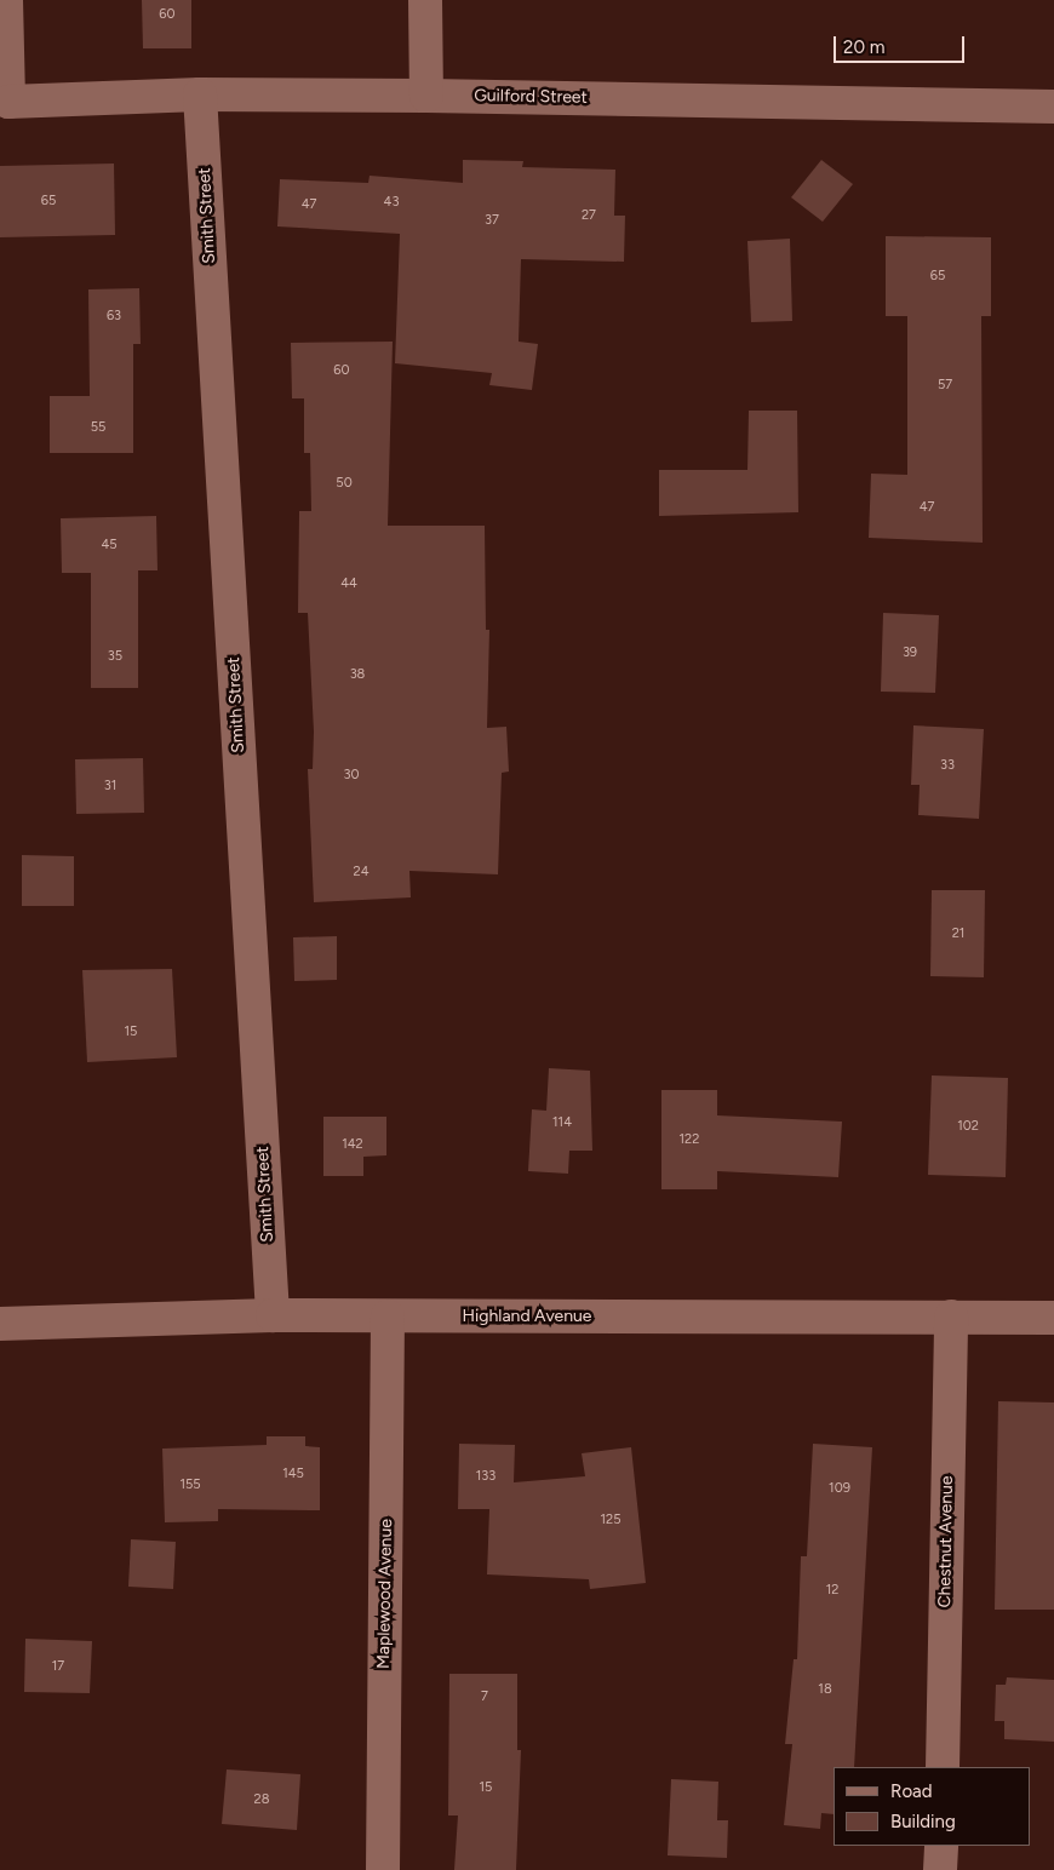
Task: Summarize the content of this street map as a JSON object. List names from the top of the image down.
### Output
{
  "streets": {
    "street": [
      "Guilford Street",
      "Smith Street",
      "Highland Avenue",
      "Chestnut Avenue",
      "Maplewood Avenue"
    ]
  },
  "crossings": [
    ["Guilford Street", "Smith Street"],
    ["Smith Street", "Highland Avenue"],
    ["Highland Avenue", "Chestnut Avenue"],
    ["Highland Avenue", "Maplewood Avenue"]
  ],
  "house_numbers": [
    "60",
    "65",
    "43",
    "47",
    "27",
    "37",
    "65",
    "63",
    "60",
    "57",
    "55",
    "50",
    "47",
    "45",
    "44",
    "39",
    "35",
    "38",
    "33",
    "30",
    "31",
    "24",
    "21",
    "15",
    "114",
    "102",
    "122",
    "142",
    "145",
    "133",
    "155",
    "109",
    "125",
    "12",
    "17",
    "18",
    "7",
    "15",
    "28"
  ],
  "legend": ["Road", "Building"],
  "scale_bar": "20 m"
}
